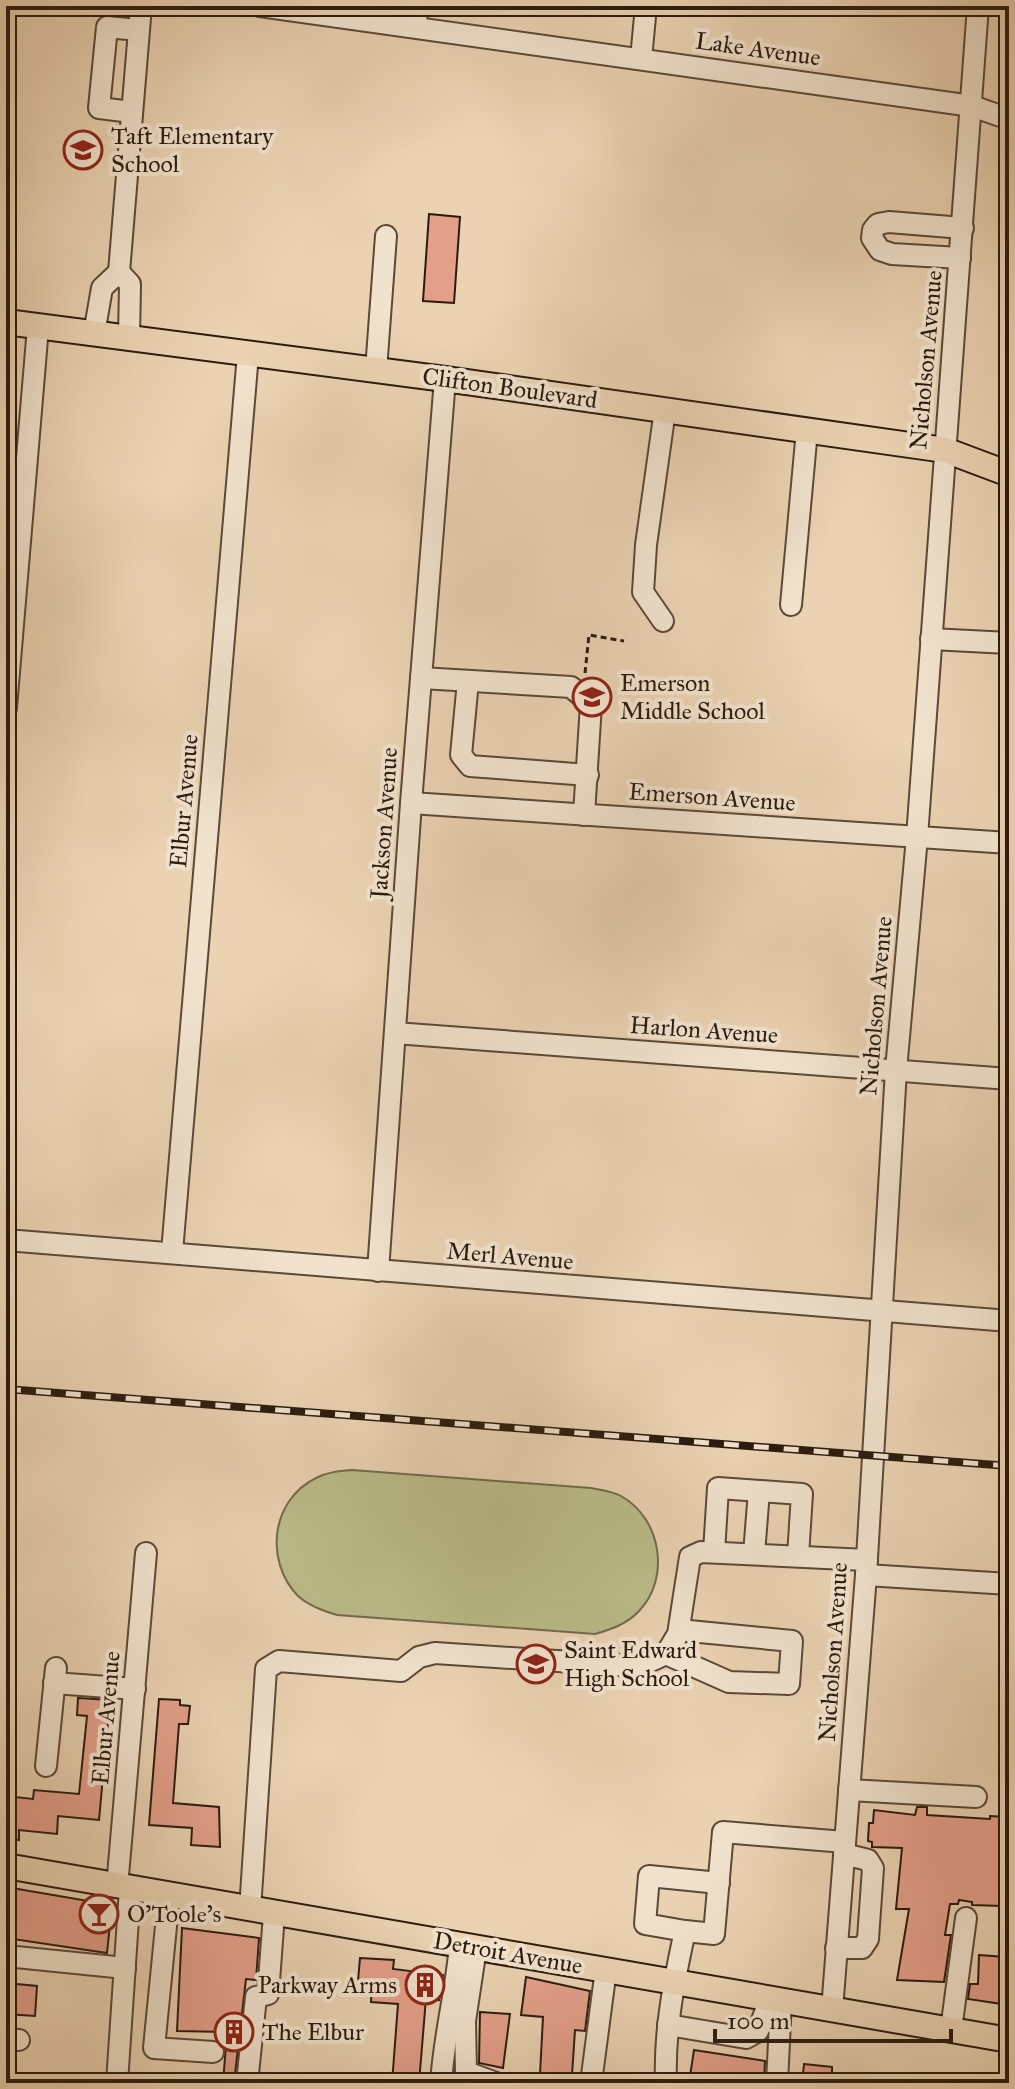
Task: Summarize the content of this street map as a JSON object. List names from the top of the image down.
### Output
{
  "streets": {
    "main road": ["Clifton Boulevard", "Detroit Avenue"],
    "street": [
      "Lake Avenue",
      "Nicholson Avenue",
      "Emerson Avenue",
      "Elbur Avenue",
      "Jackson Avenue",
      "Harlon Avenue",
      "Merl Avenue"
    ]
  },
  "crossings": [
    ["Lake Avenue", "Nicholson Avenue"],
    ["Nicholson Avenue", "Clifton Boulevard"],
    ["Nicholson Avenue", "Emerson Avenue"],
    ["Nicholson Avenue", "Harlon Avenue"],
    ["Nicholson Avenue", "Merl Avenue"],
    ["Nicholson Avenue", "Detroit Avenue"],
    ["Clifton Boulevard", "Elbur Avenue"],
    ["Clifton Boulevard", "Jackson Avenue"],
    ["Emerson Avenue", "Jackson Avenue"],
    ["Elbur Avenue", "Merl Avenue"],
    ["Elbur Avenue", "Detroit Avenue"],
    ["Jackson Avenue", "Harlon Avenue"],
    ["Jackson Avenue", "Merl Avenue"]
  ],
  "places": {
    "school or university": ["Taft Elementary School", "Emerson Middle School", "Saint Edward High School"],
    "bar": ["O'Toole's"],
    "building": ["Parkway Arms", "The Elbur"]
  },
  "scale_bar": "100 m"
}
